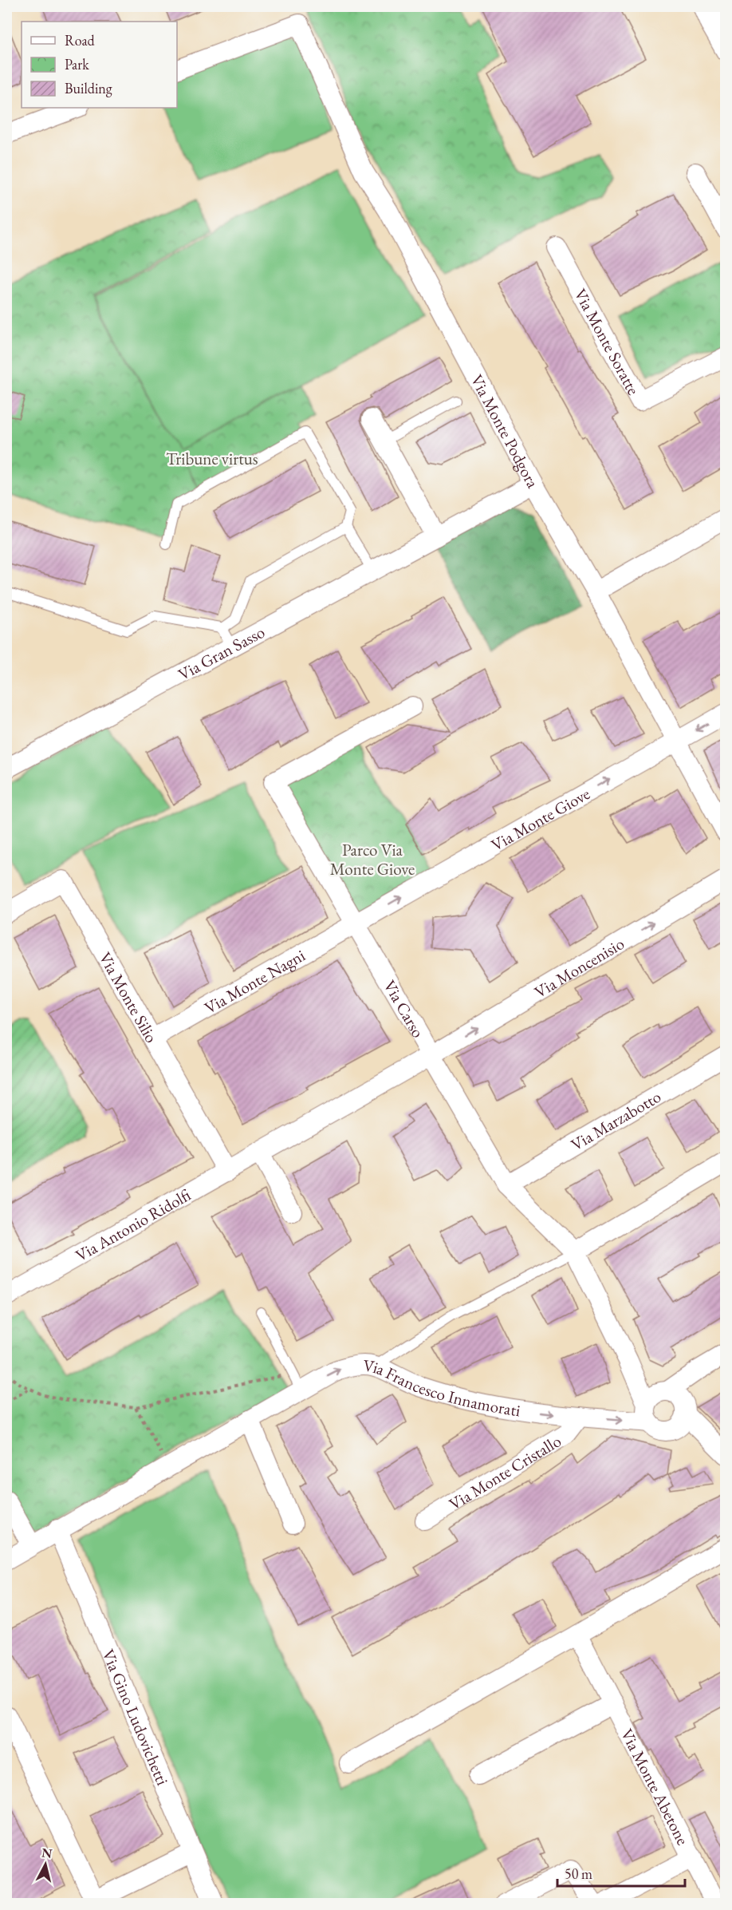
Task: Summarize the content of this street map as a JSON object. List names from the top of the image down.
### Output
{
  "streets": {
    "street": [
      "Via Monte Soratte",
      "Via Monte Podgora",
      "Via Gran Sasso",
      "Via Monte Giove",
      "Via Moncenisio",
      "Via Monte Nagni",
      "Via Monte Silio",
      "Via Carso",
      "Via Marzabotto",
      "Via Antonio Ridolfi",
      "Via Francesco Innamorati",
      "Via Monte Cristallo",
      "Via Gino Ludovichetti",
      "Via Monte Abetone"
    ]
  },
  "crossings": [
    ["Via Monte Podgora", "Via Gran Sasso"],
    ["Via Monte Podgora", "Via Monte Giove"],
    ["Via Monte Giove", "Via Monte Nagni"],
    ["Via Monte Giove", "Via Carso"],
    ["Via Moncenisio", "Via Carso"],
    ["Via Moncenisio", "Via Antonio Ridolfi"],
    ["Via Monte Nagni", "Via Monte Silio"],
    ["Via Monte Nagni", "Via Carso"],
    ["Via Monte Silio", "Via Antonio Ridolfi"],
    ["Via Carso", "Via Marzabotto"],
    ["Via Carso", "Via Antonio Ridolfi"],
    ["Via Carso", "Via Francesco Innamorati"],
    ["Via Francesco Innamorati", "Via Monte Cristallo"],
    ["Via Francesco Innamorati", "Via Gino Ludovichetti"]
  ],
  "one_way": ["Via Moncenisio", "Via Francesco Innamorati"],
  "parks": ["Tribune virtus", "Parco Via Monte Giove"],
  "legend": ["Road", "Park", "Building"],
  "scale_bar": "50 m",
  "north": "top"
}
